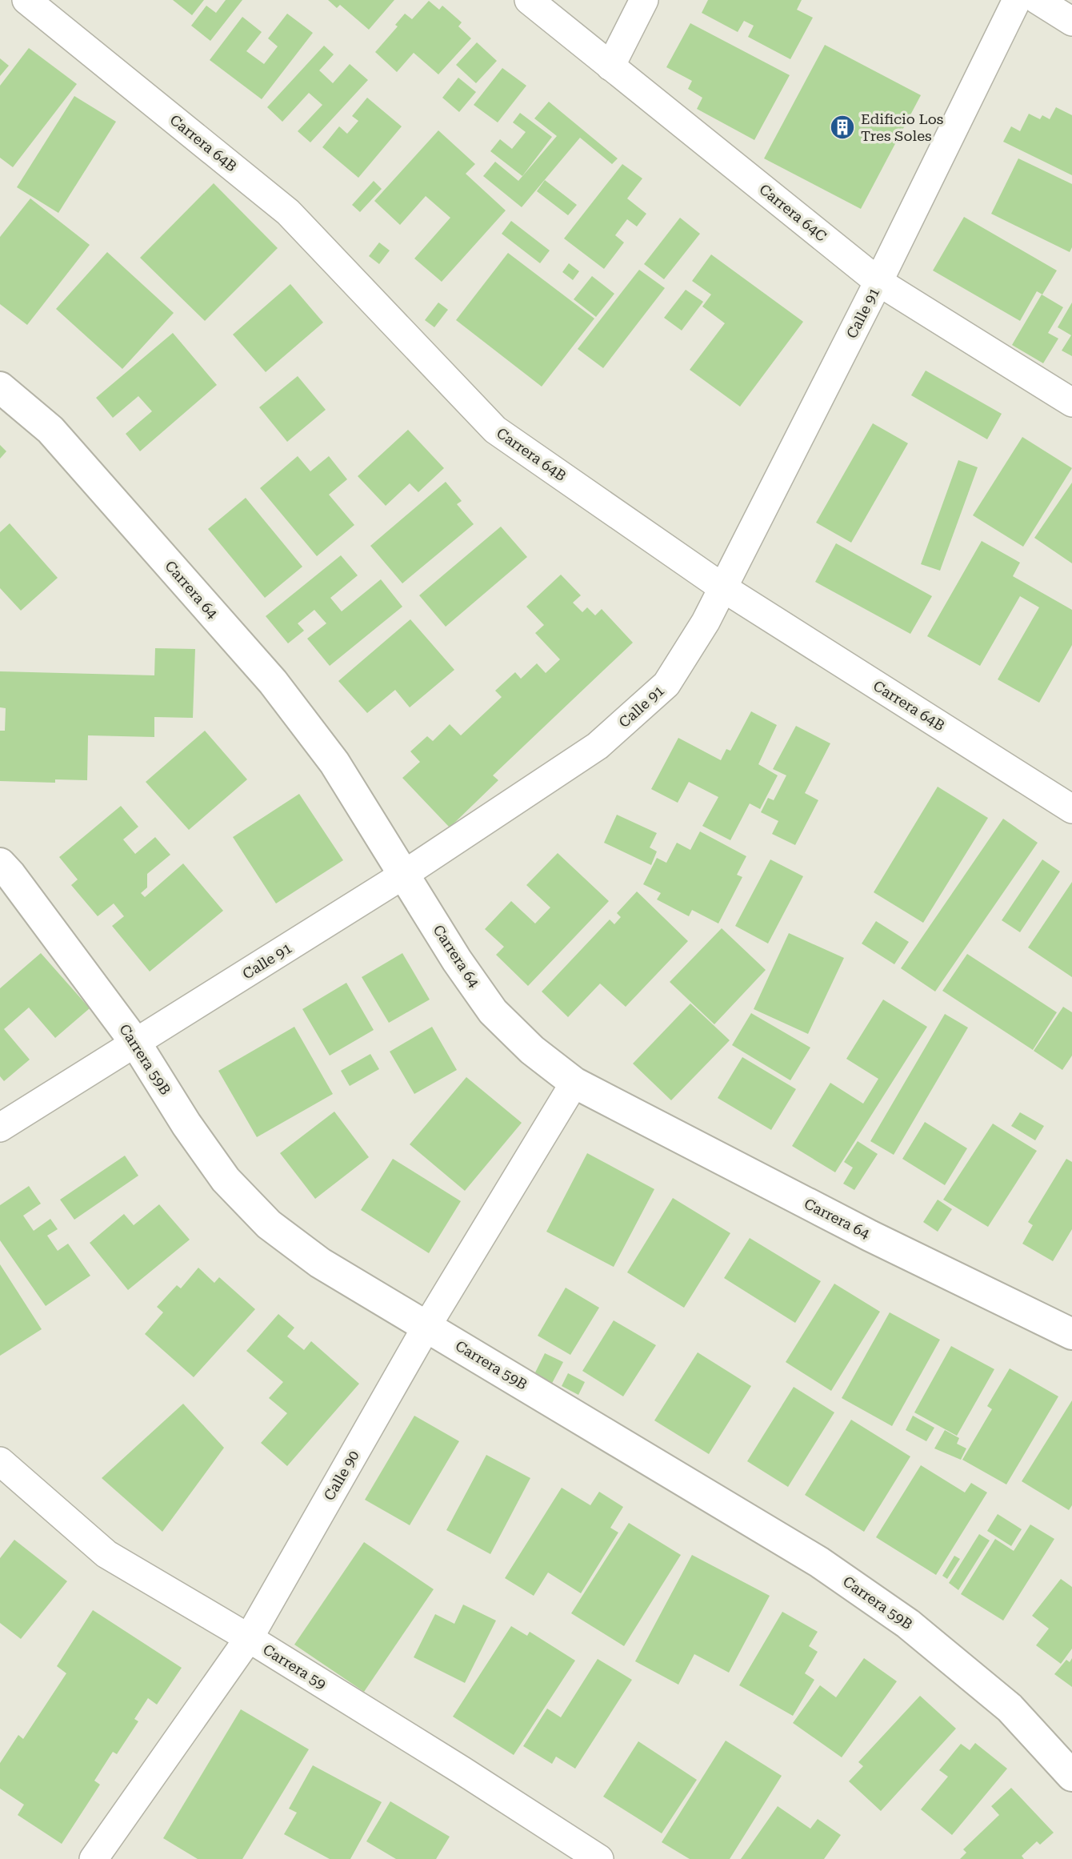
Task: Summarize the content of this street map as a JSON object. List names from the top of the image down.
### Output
{
  "streets": {
    "street": [
      "Carrera 64B",
      "Carrera 64C",
      "Calle 91",
      "Carrera 64",
      "Carrera 59B",
      "Calle 90",
      "Carrera 59"
    ]
  },
  "crossings": [
    ["Carrera 64B", "Calle 91"],
    ["Carrera 64C", "Calle 91"],
    ["Calle 91", "Carrera 64"],
    ["Calle 91", "Carrera 59B"],
    ["Carrera 64", "Calle 90"],
    ["Carrera 59B", "Calle 90"],
    ["Calle 90", "Carrera 59"]
  ],
  "places": {
    "building": ["Edificio Los Tres Soles"]
  }
}
